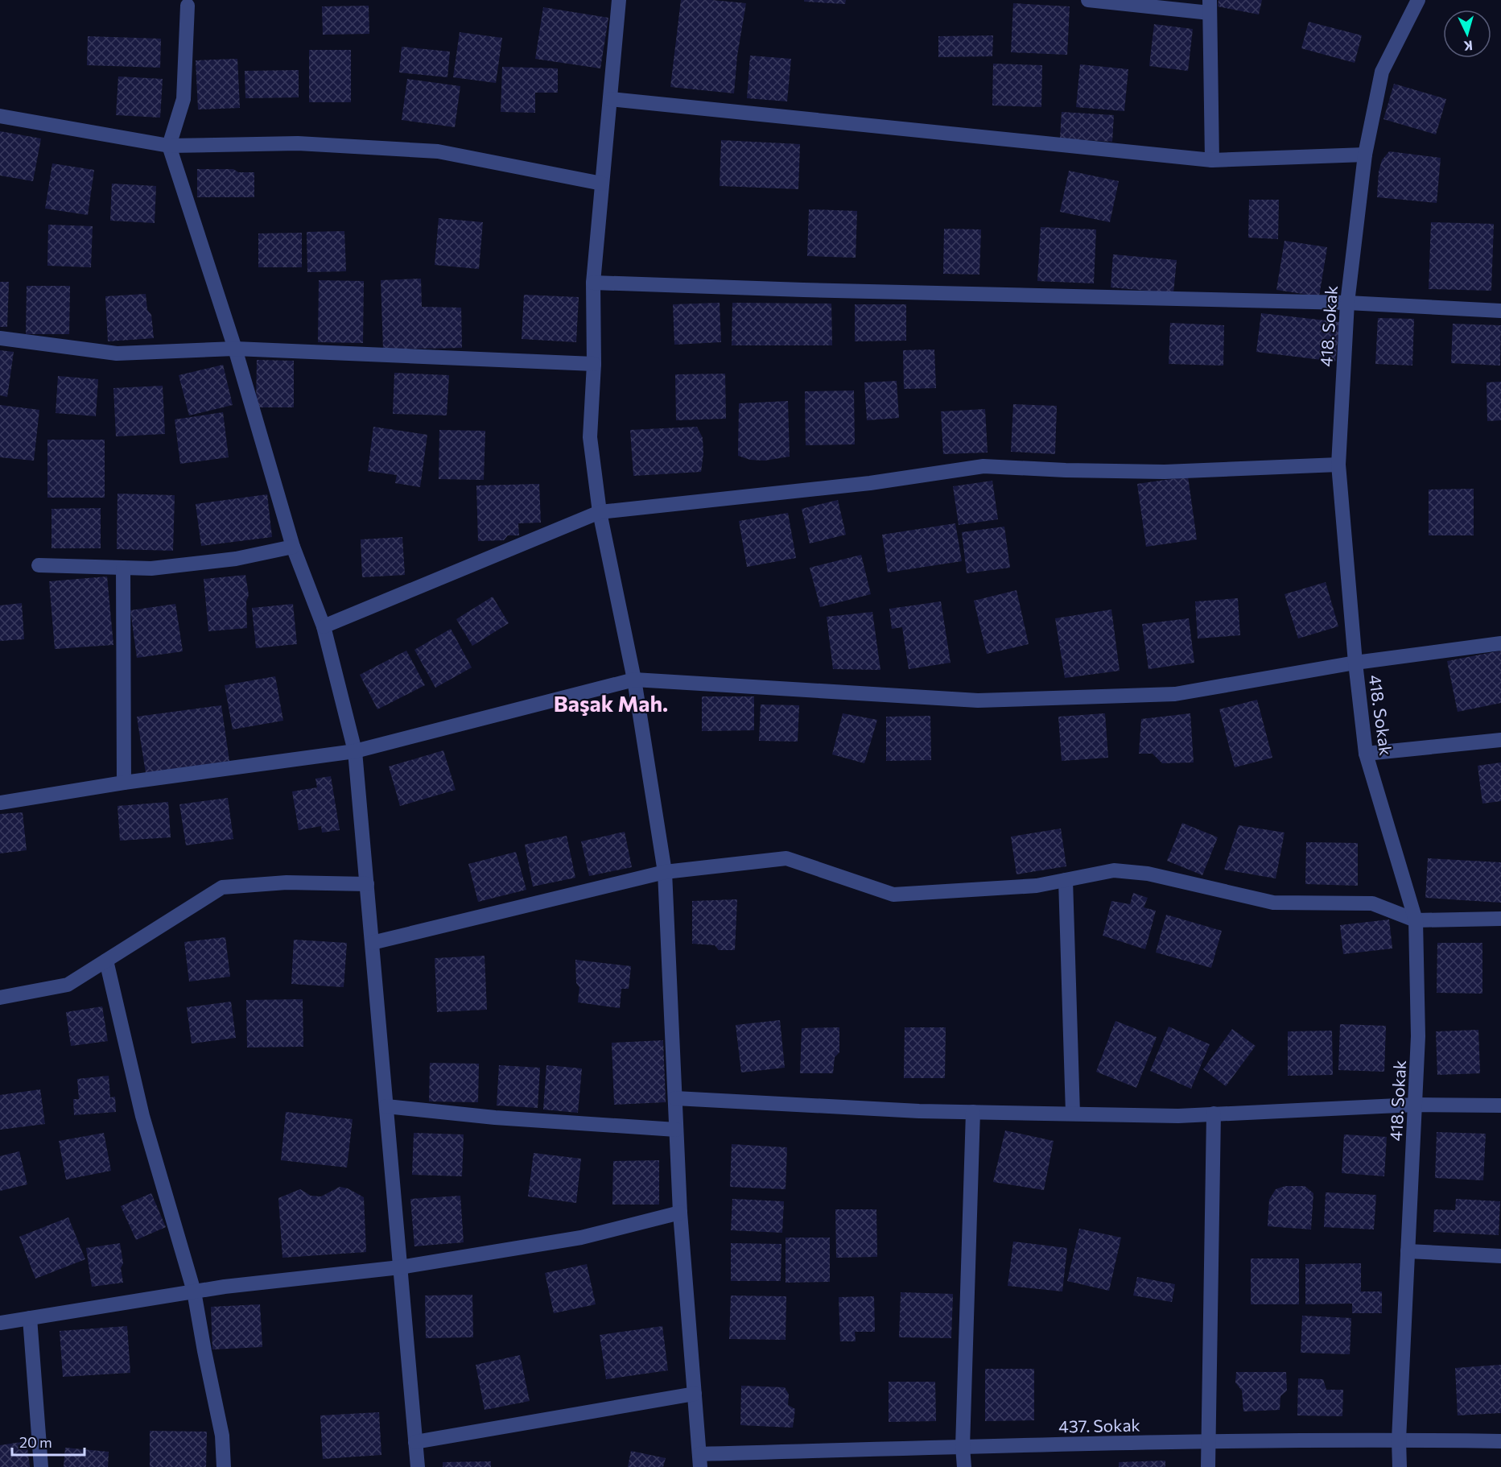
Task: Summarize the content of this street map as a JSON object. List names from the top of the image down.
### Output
{
  "streets": {
    "street": ["418. Sokak", "437. Sokak"]
  },
  "crossings": [
    ["418. Sokak", "437. Sokak"]
  ],
  "districts": ["Başak Mah."],
  "scale_bar": "20 m",
  "north": "bottom"
}
